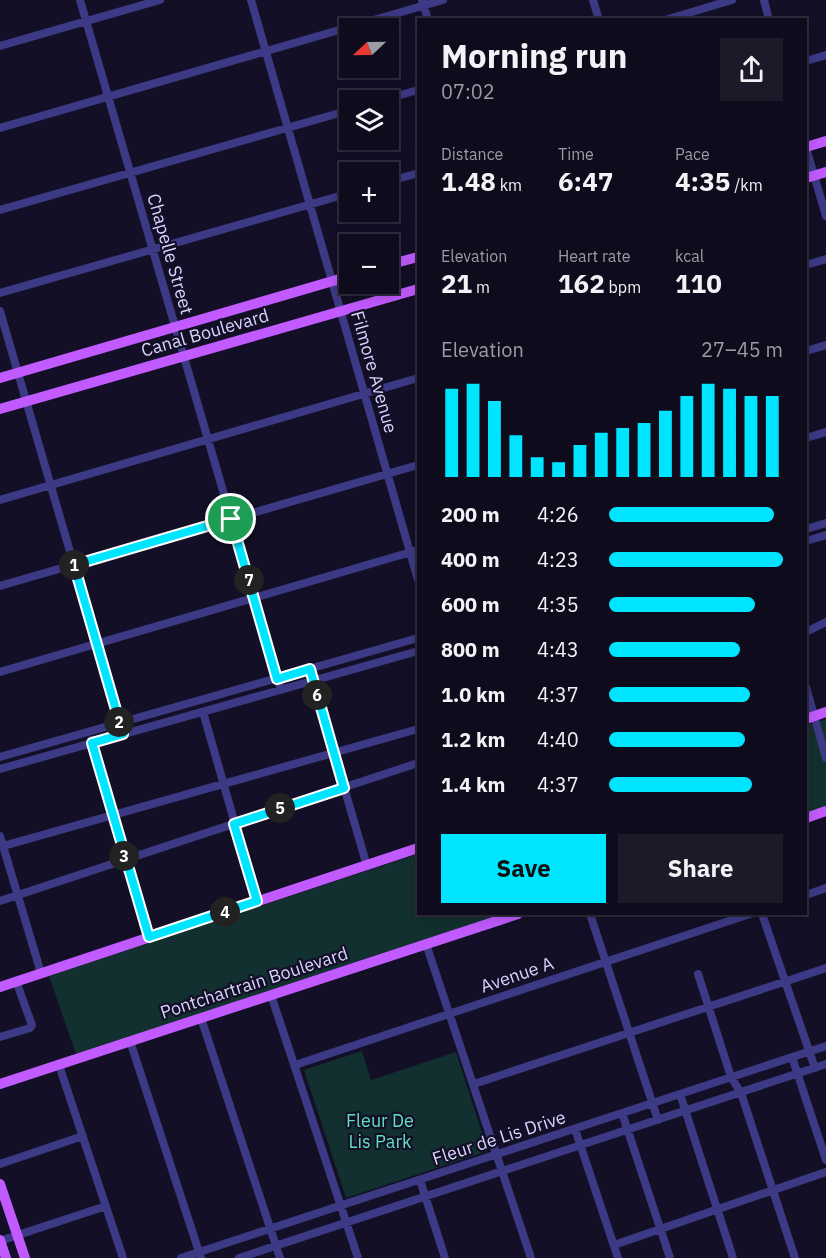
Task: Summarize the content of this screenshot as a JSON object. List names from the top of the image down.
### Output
{
  "streets": {
    "main road": ["Canal Boulevard", "Pontchartrain Boulevard"],
    "street": [
      "Chapelle Street",
      "Filmore Avenue",
      "Avenue A",
      "Fleur de Lis Drive"
    ]
  },
  "crossings": [
    ["Chapelle Street", "Canal Boulevard"],
    ["Canal Boulevard", "Filmore Avenue"]
  ],
  "parks": ["Fleur De Lis Park"],
  "north": "left",
  "page": {
    "map_buttons": ["+", "−"],
    "heading": ["Morning run", "07:02"],
    "stats": [
      ["Distance", "1.48 km"],
      ["Time", "6:47"],
      ["Pace", "4:35 /km"],
      ["Elevation", "21 m"],
      ["Heart rate", "162 bpm"],
      ["kcal", "110"]
    ],
    "chart": ["Elevation", "27–45 m"],
    "list": [
      {
        "name": "200 m",
        "note": "4:26"
      },
      {
        "name": "400 m",
        "note": "4:23"
      },
      {
        "name": "600 m",
        "note": "4:35"
      },
      {
        "name": "800 m",
        "note": "4:43"
      },
      {
        "name": "1.0 km",
        "note": "4:37"
      },
      {
        "name": "1.2 km",
        "note": "4:40"
      },
      {
        "name": "1.4 km",
        "note": "4:37"
      }
    ],
    "pins": [
      "1",
      "7",
      "6",
      "2",
      "5",
      "3",
      "4"
    ],
    "buttons": ["Save", "Share"]
  }
}
